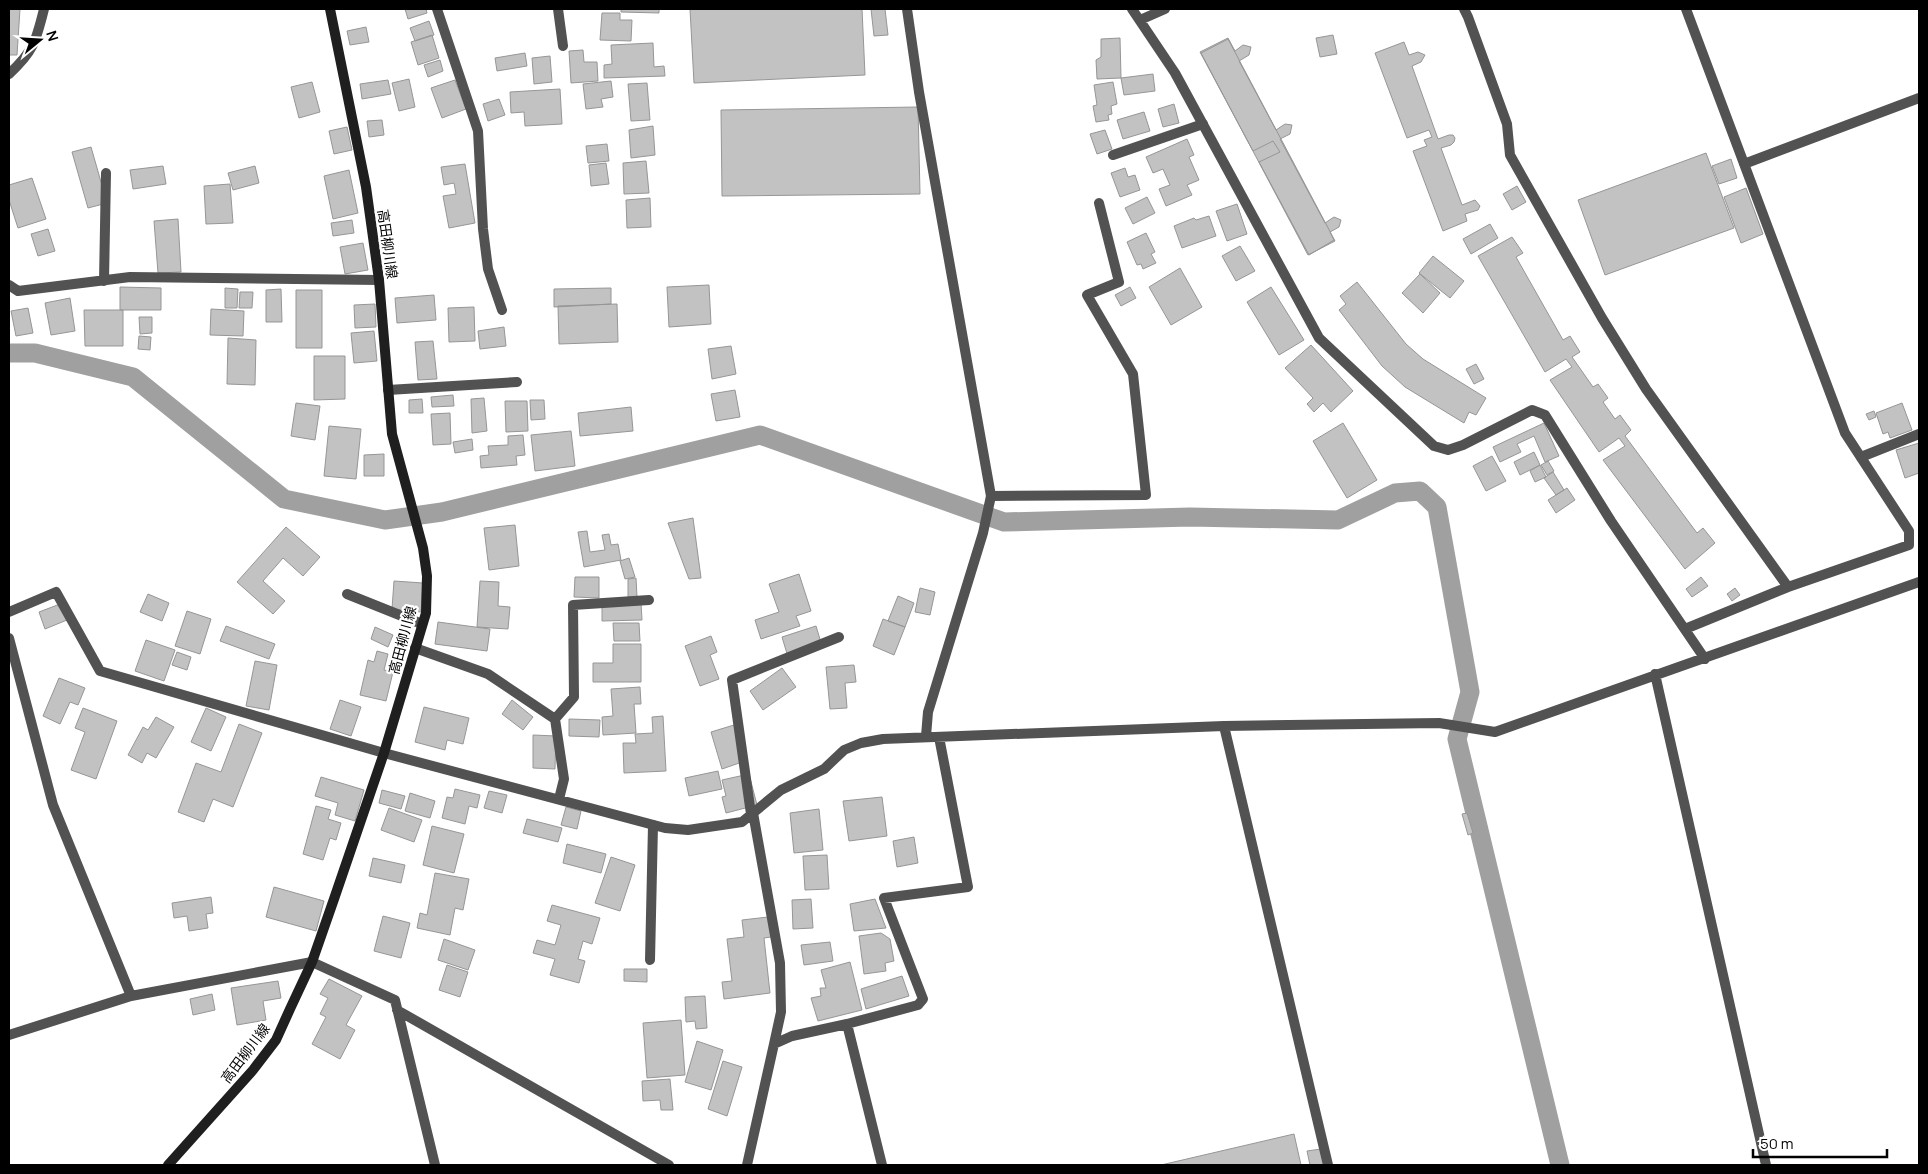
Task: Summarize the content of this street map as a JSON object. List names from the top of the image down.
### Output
{
  "streets": {
    "main road": ["高田柳川線"]
  },
  "scale_bar": "50 m",
  "north": "right"
}
